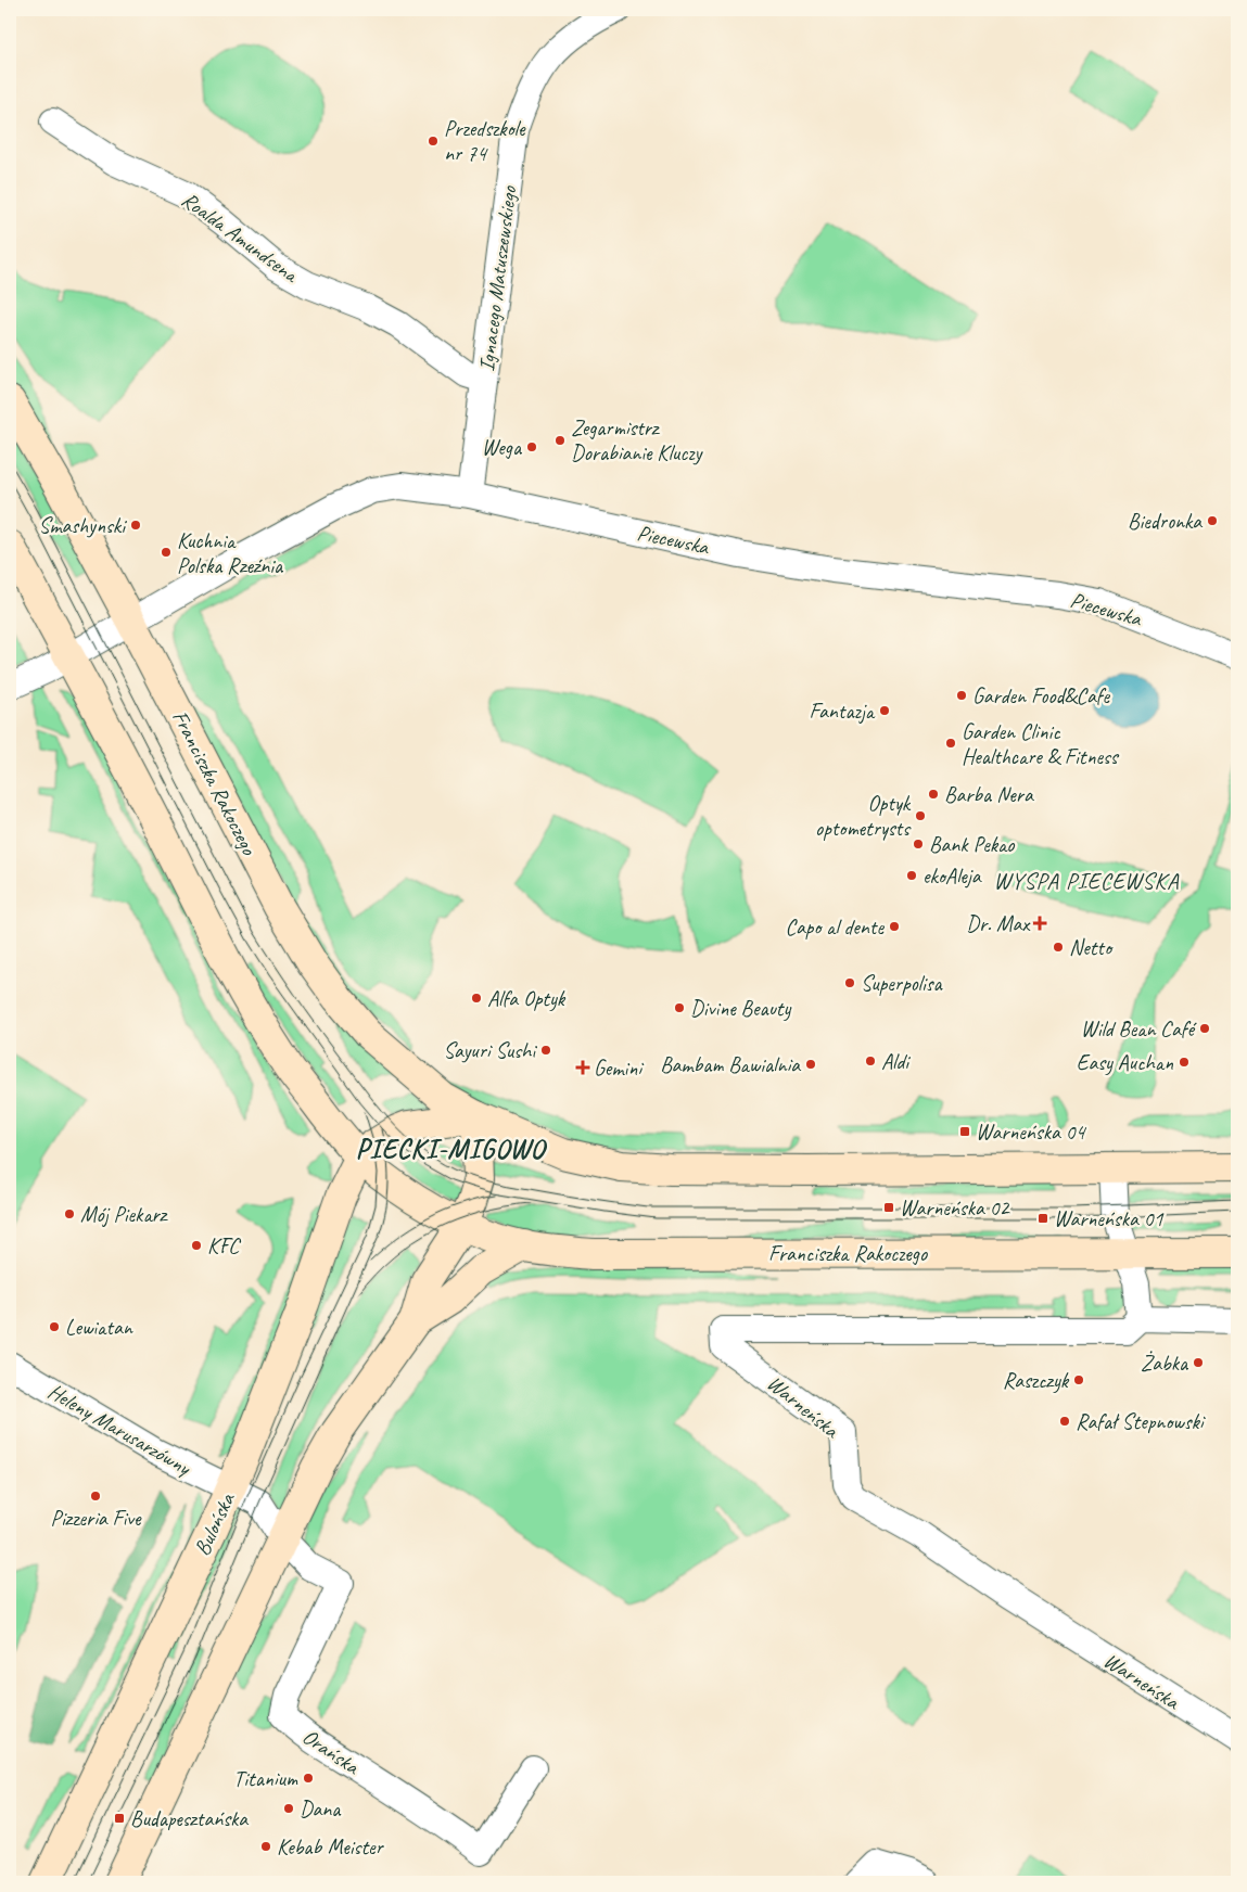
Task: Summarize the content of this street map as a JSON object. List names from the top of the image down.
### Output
{
  "streets": {
    "main road": ["Franciszka Rakoczego", "Bulońska"],
    "street": [
      "Roalda Amundsena",
      "Ignacego Matuszewskiego",
      "Piecewska",
      "Warneńska",
      "Heleny Marusarzówny",
      "Orańska"
    ]
  },
  "crossings": [
    ["Roalda Amundsena", "Ignacego Matuszewskiego"],
    ["Ignacego Matuszewskiego", "Piecewska"],
    ["Piecewska", "Franciszka Rakoczego"],
    ["Franciszka Rakoczego", "Bulońska"],
    ["Heleny Marusarzówny", "Bulońska"],
    ["Heleny Marusarzówny", "Orańska"]
  ],
  "districts": ["WYSPA PIECEWSKA", "PIECKI-MIGOWO"],
  "places": {
    "other": [
      "Przedszkole nr 74",
      "Zegarmistrz Dorabianie Kluczy",
      "Wega",
      "Biedronka",
      "Smashynski",
      "Kuchnia Polska Rzeźnia",
      "Garden Food&Cafe",
      "Fantazja",
      "Garden Clinic Healthcare & Fitness",
      "Barba Nera",
      "Optyk optometrysts",
      "Bank Pekao",
      "ekoAleja",
      "Capo al dente",
      "Netto",
      "Superpolisa",
      "Alfa Optyk",
      "Divine Beauty",
      "Wild Bean Café",
      "Sayuri Sushi",
      "Aldi",
      "Easy Auchan",
      "Bambam Bawialnia",
      "Mój Piekarz",
      "KFC",
      "Lewiatan",
      "Żabka",
      "Raszczyk",
      "Rafał Stepnowski",
      "Pizzeria Five",
      "Titanium",
      "Dana",
      "Kebab Meister"
    ],
    "health": ["Dr. Max", "Gemini"],
    "transit": [
      "Warneńska 04",
      "Warneńska 02",
      "Warneńska 01",
      "Budapesztańska"
    ]
  }
}
